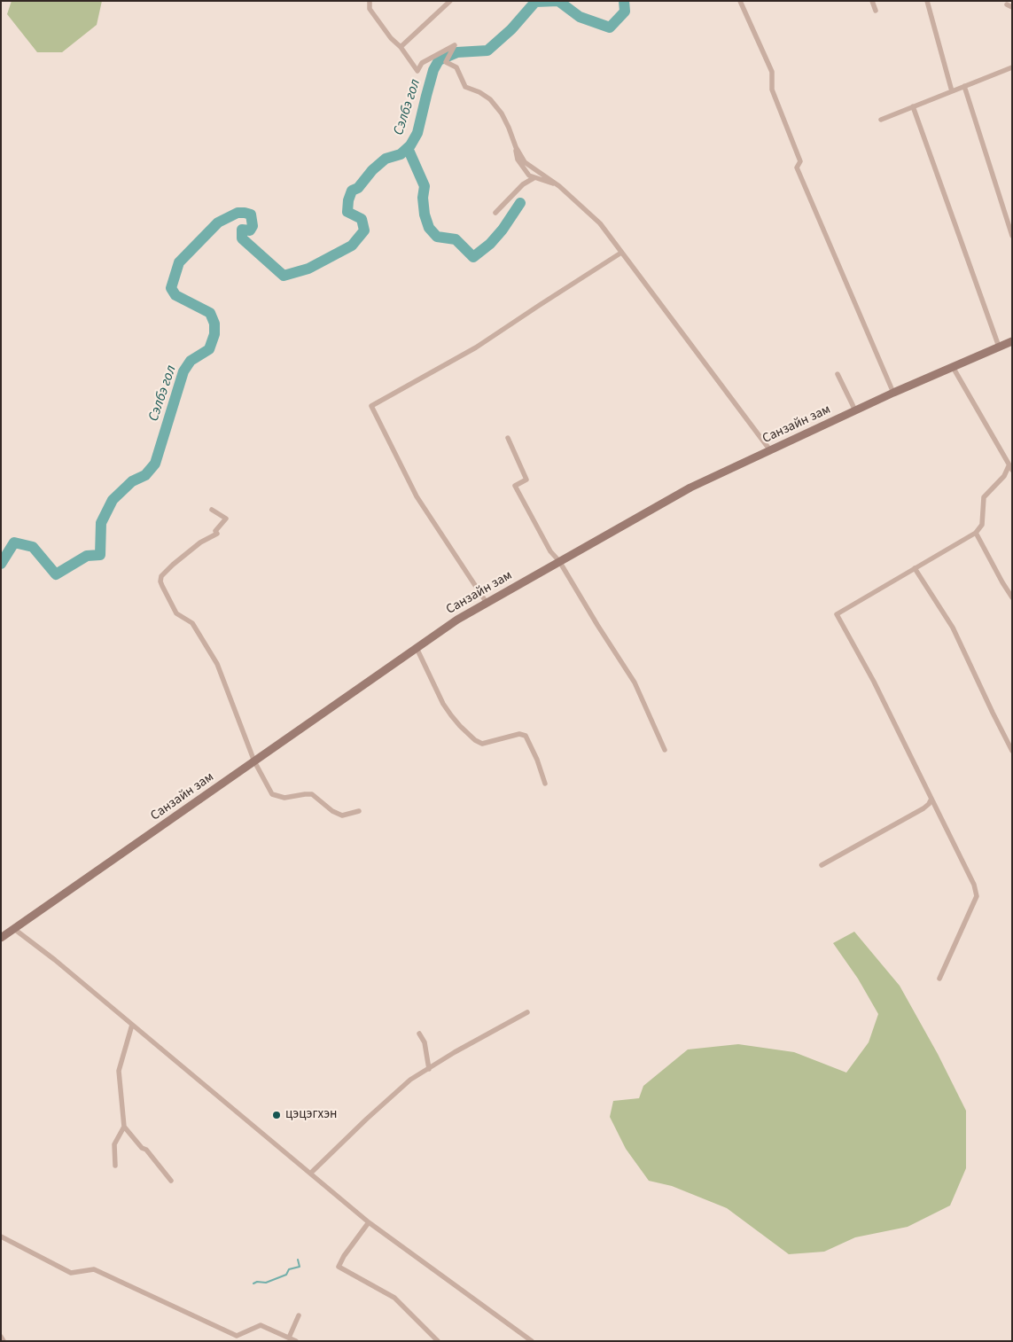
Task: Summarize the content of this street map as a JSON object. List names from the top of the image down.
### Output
{
  "streets": {
    "main road": ["Санзайн зам"]
  },
  "water": ["Сэлбэ гол"],
  "places": ["цэцэгхэн"]
}
